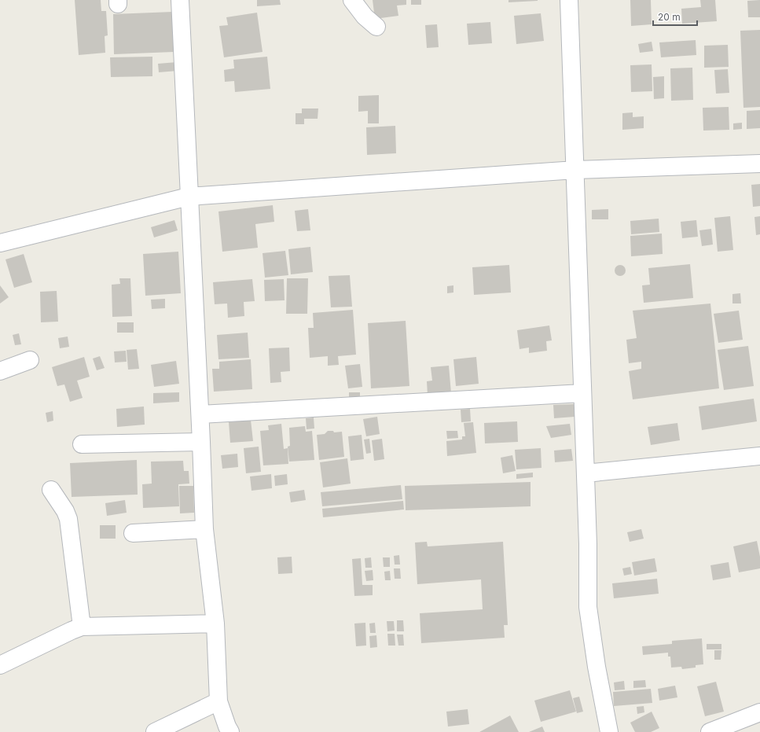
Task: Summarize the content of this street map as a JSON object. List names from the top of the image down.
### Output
{
  "scale_bar": "20 m"
}
